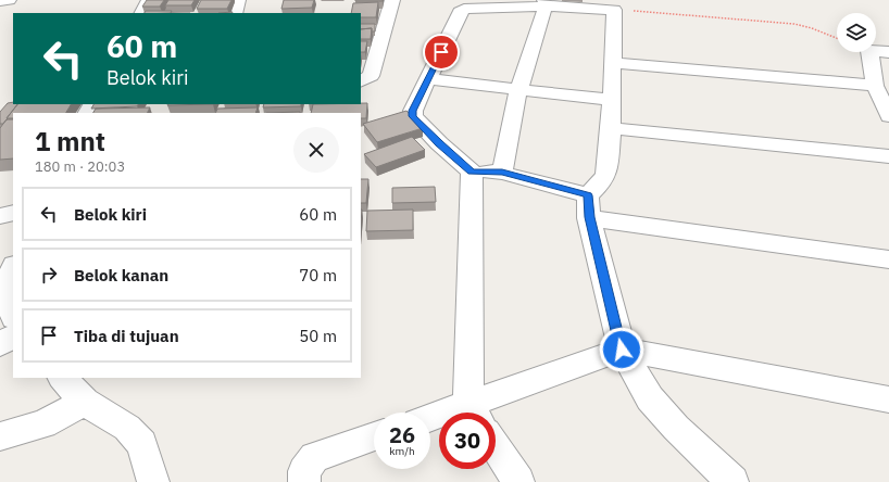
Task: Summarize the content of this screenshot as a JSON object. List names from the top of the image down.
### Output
{
  "page": {
    "turn": ["60 m", "Belok kiri"],
    "heading": ["1 mnt", "180 m · 20:03"],
    "list": [
      {
        "name": "Belok kiri",
        "value": "60 m"
      },
      {
        "name": "Belok kanan",
        "value": "70 m"
      },
      {
        "name": "Tiba di tujuan",
        "value": "50 m"
      }
    ],
    "speed": "26 km/h",
    "limit": "30"
  }
}
